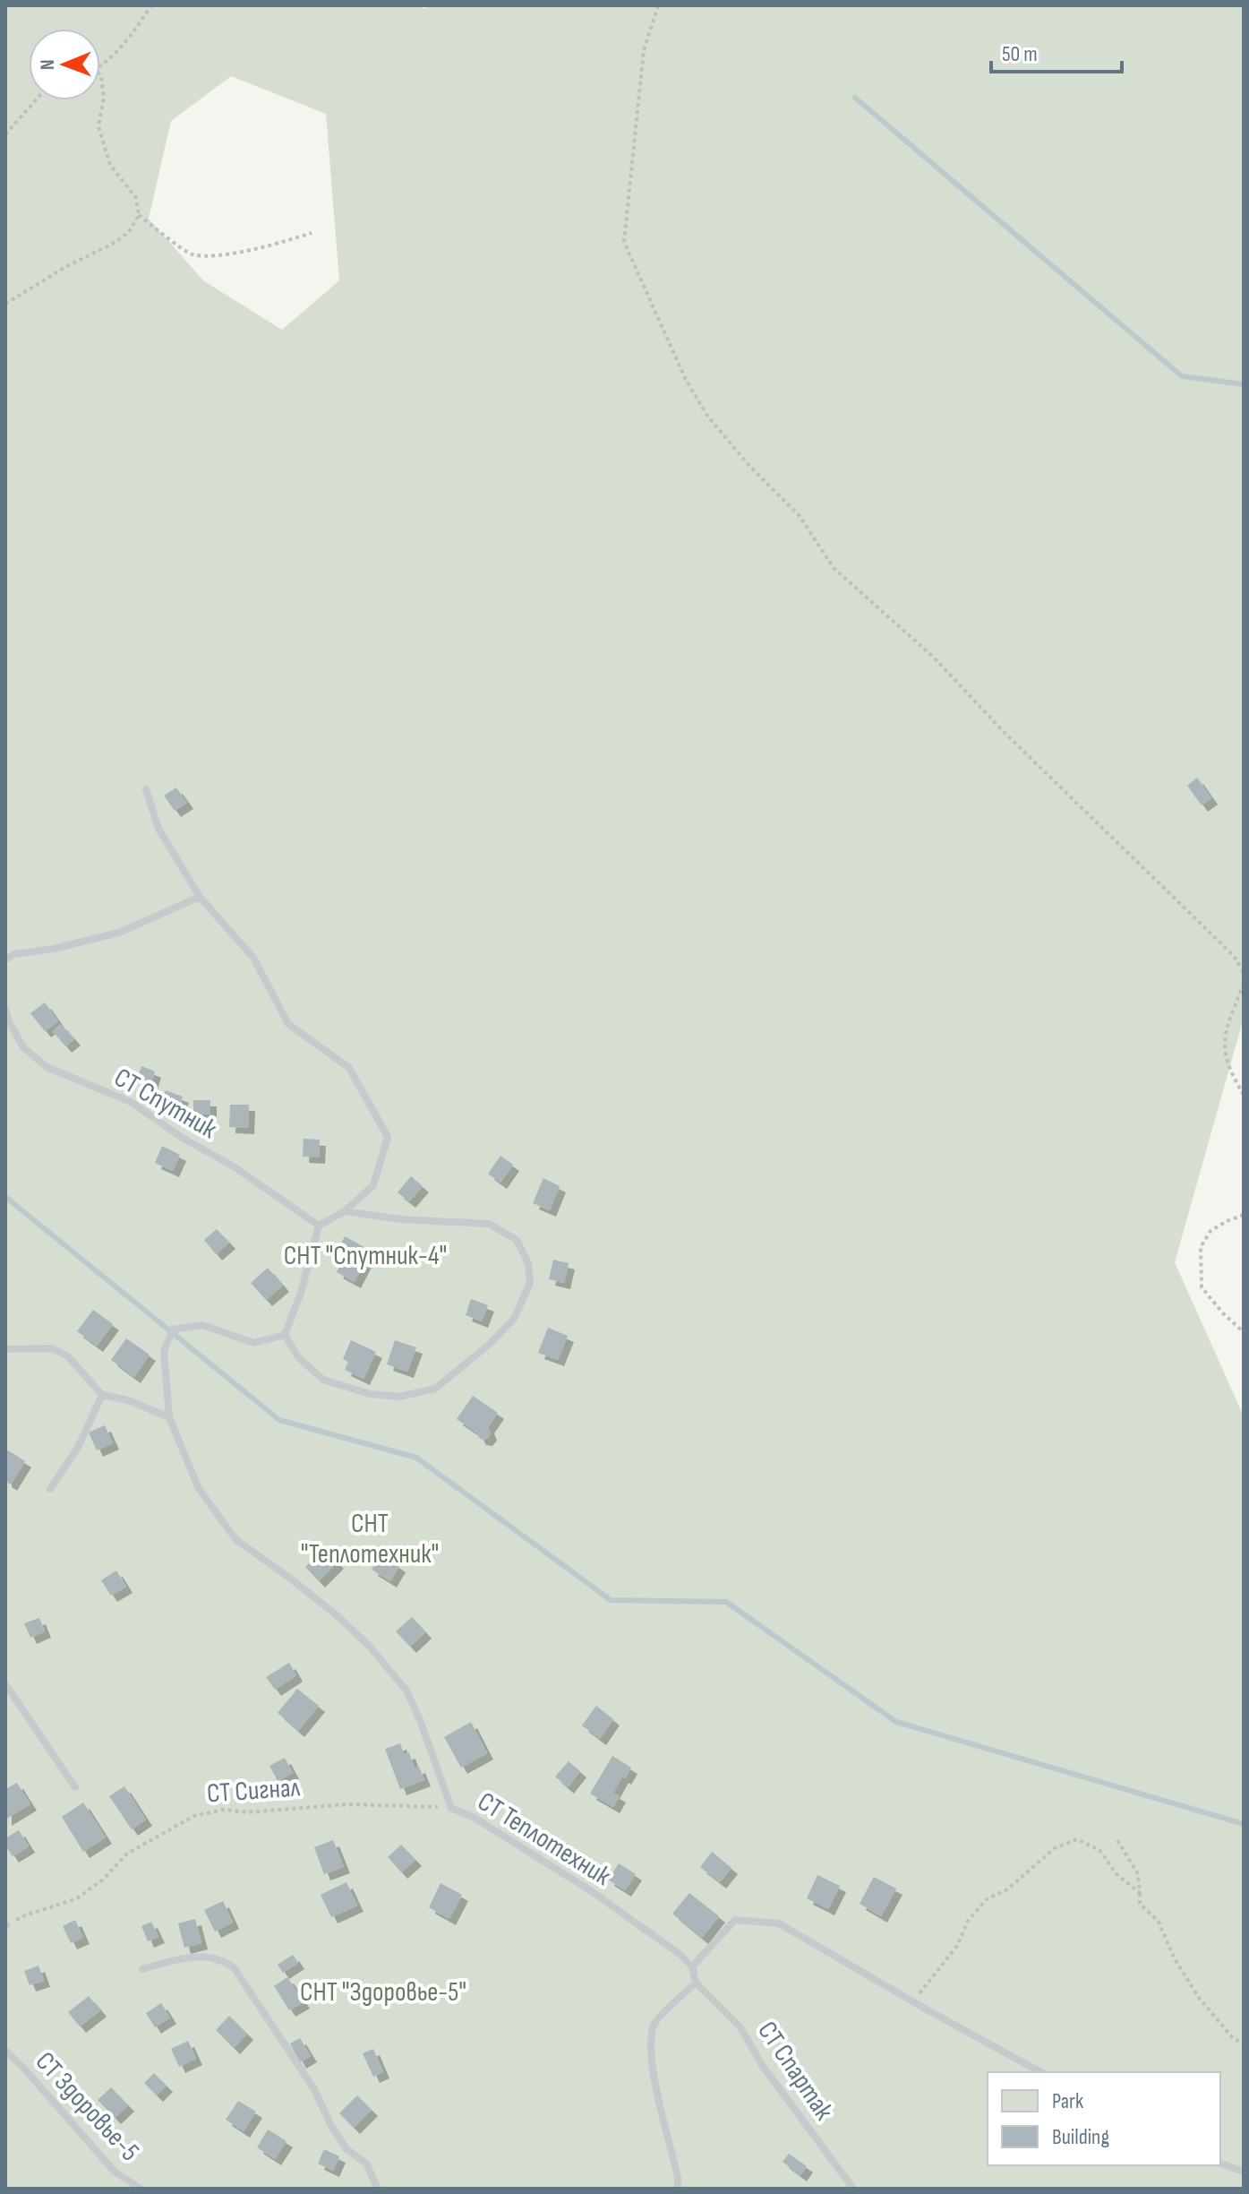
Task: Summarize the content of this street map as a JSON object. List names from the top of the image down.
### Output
{
  "streets": {
    "lane": [
      "СТ Спутник",
      "СТ Теплотехник",
      "СТ Спартак",
      "СТ Здоровье-5"
    ],
    "path": ["СТ Сигнал"]
  },
  "crossings": [
    ["СТ Спутник", "СТ Теплотехник"],
    ["СТ Сигнал", "СТ Теплотехник"]
  ],
  "parks": ["СНТ \"Спутник-4\"", "СНТ \"Теплотехник\"", "СНТ \"Здоровье-5\""],
  "legend": ["Park", "Building"],
  "scale_bar": "50 m",
  "north": "left"
}
